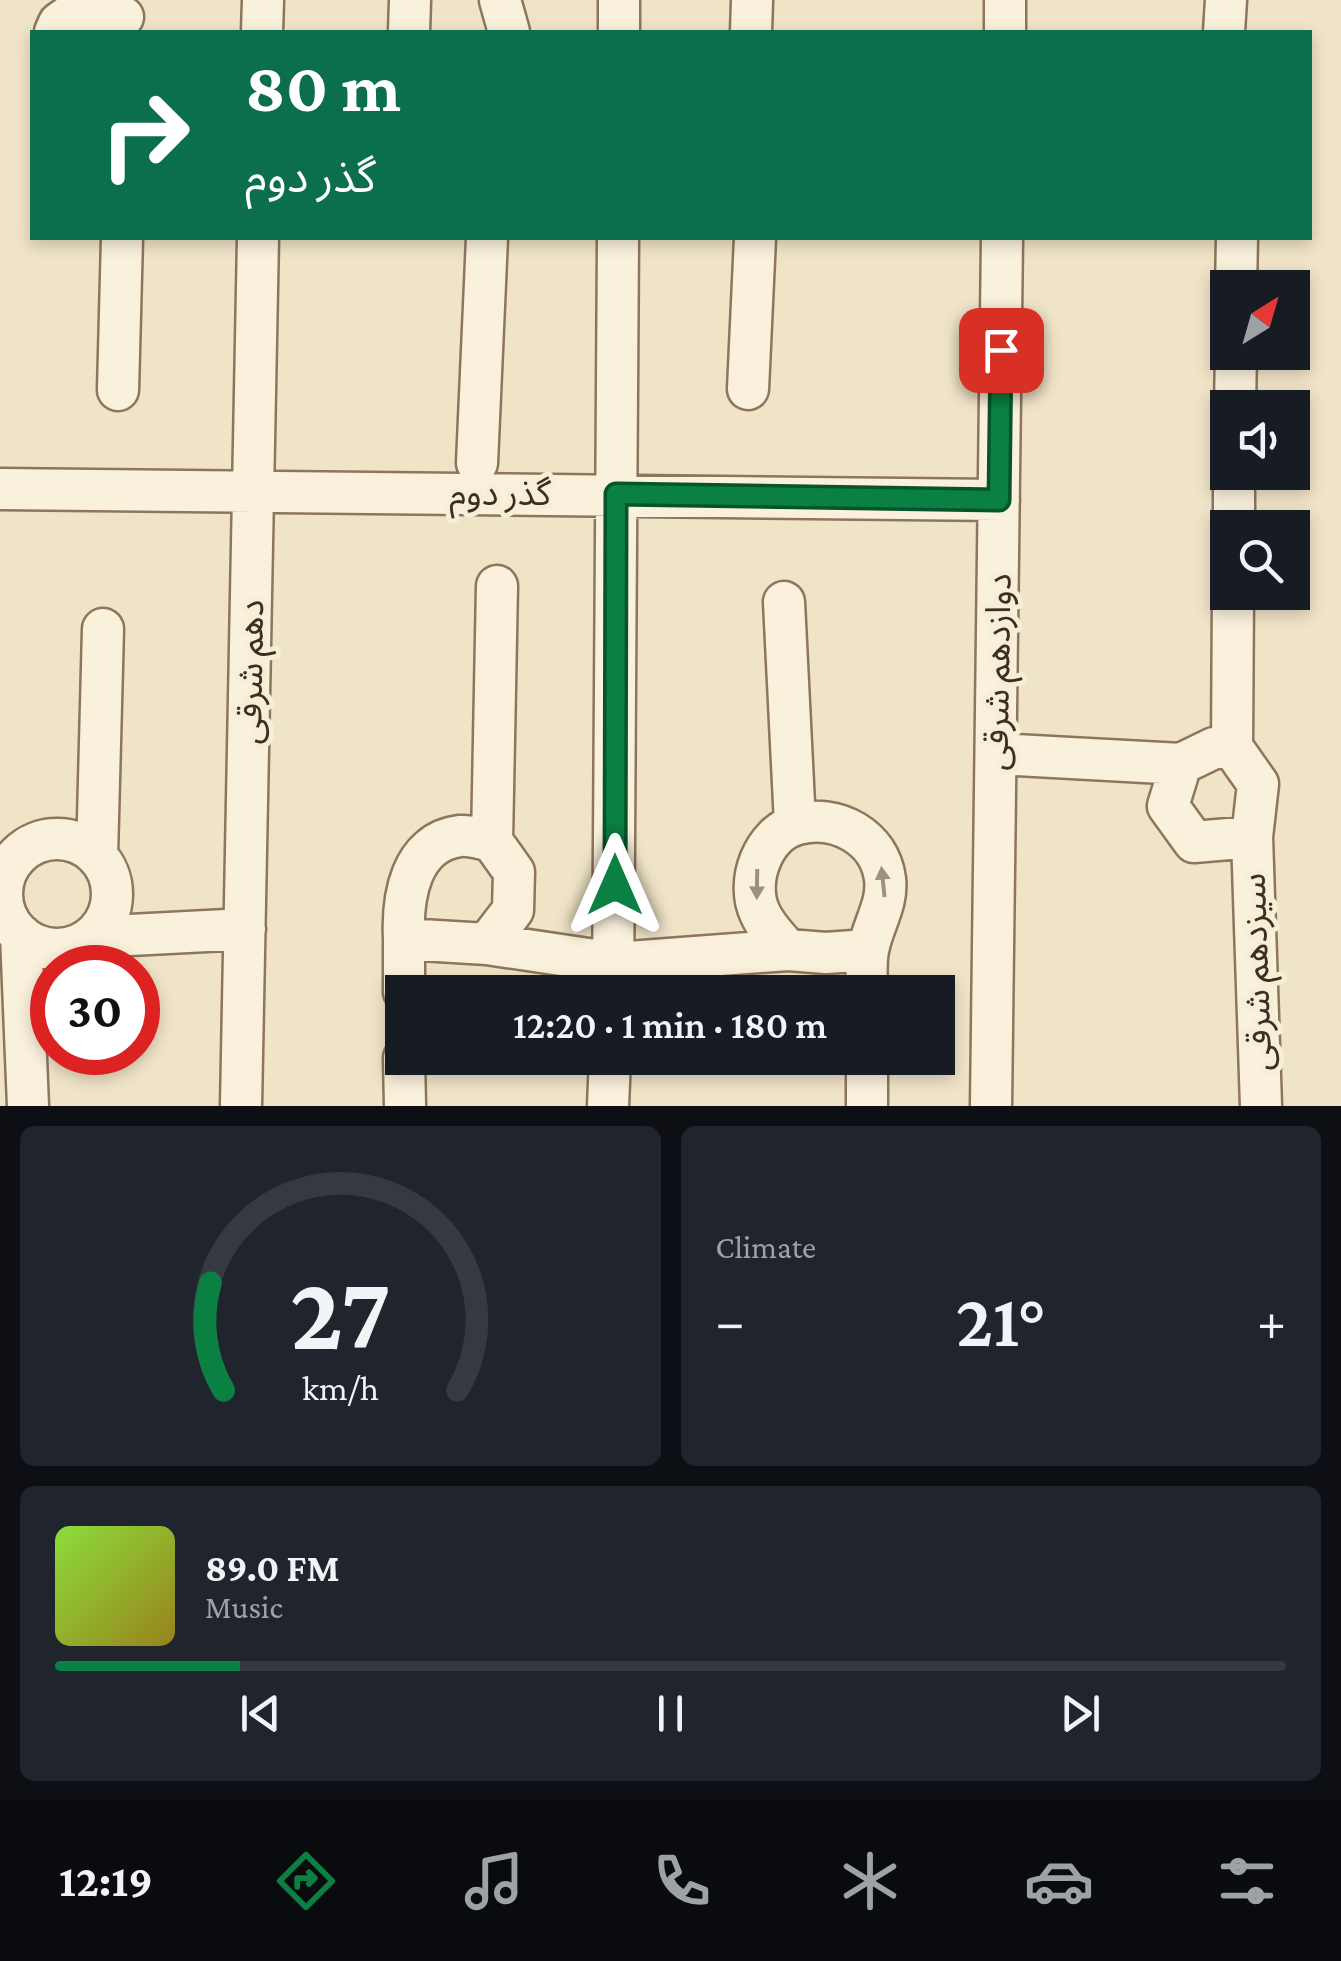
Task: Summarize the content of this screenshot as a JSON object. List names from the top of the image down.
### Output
{
  "streets": {
    "street": [
      "گذر دوم",
      "دهم شرقی",
      "دوازدهم شرقی",
      "سیزدهم شرقی"
    ]
  },
  "crossings": [
    ["گذر دوم", "دهم شرقی"],
    ["گذر دوم", "دوازدهم شرقی"]
  ],
  "north": "top right",
  "page": {
    "turn": ["80 m", "گذر دوم"],
    "limit": "30",
    "trip": "12:20 · 1 min · 180 m",
    "tile": "Climate",
    "heat": ["−", "21°", "+"],
    "song": ["89.0 FM", "Music"],
    "tabs": "12:19",
    "gauge": ["27", "km/h"]
  }
}
